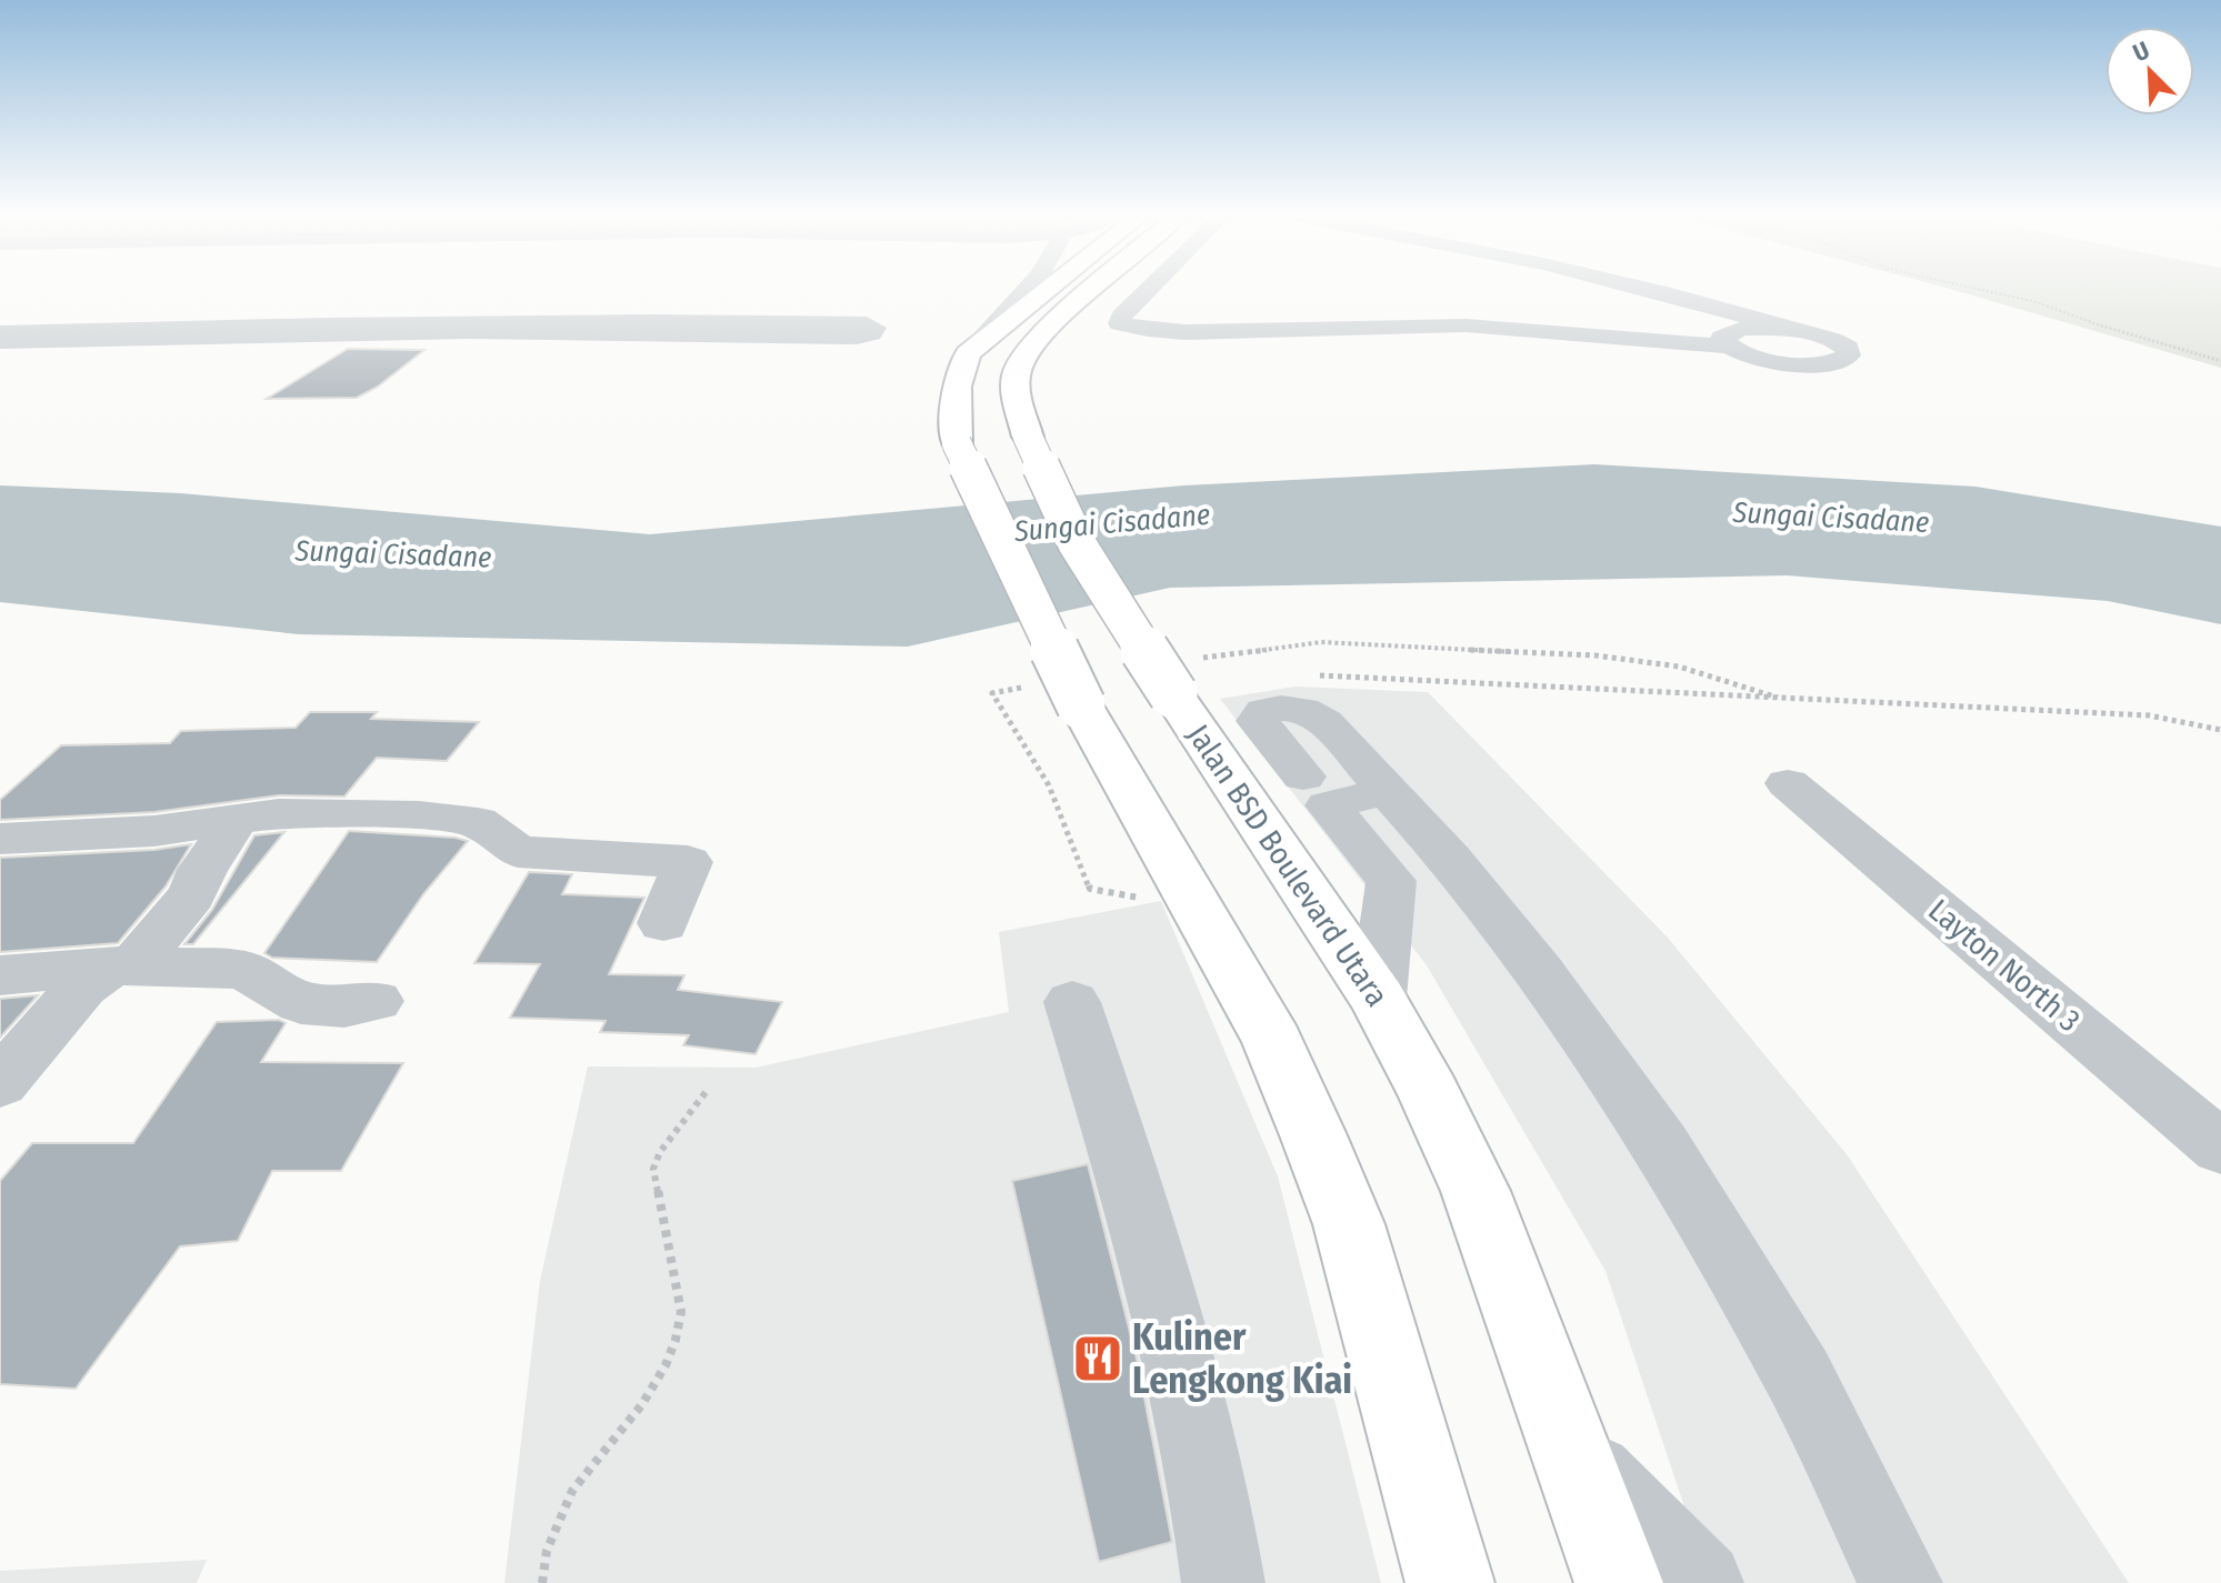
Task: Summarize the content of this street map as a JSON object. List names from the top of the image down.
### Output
{
  "streets": {
    "main road": ["Jalan BSD Boulevard Utara"],
    "street": ["Layton North 3"]
  },
  "water": ["Sungai Cisadane"],
  "places": {
    "restaurant": ["Kuliner Lengkong Kiai"]
  },
  "north": "top left"
}
